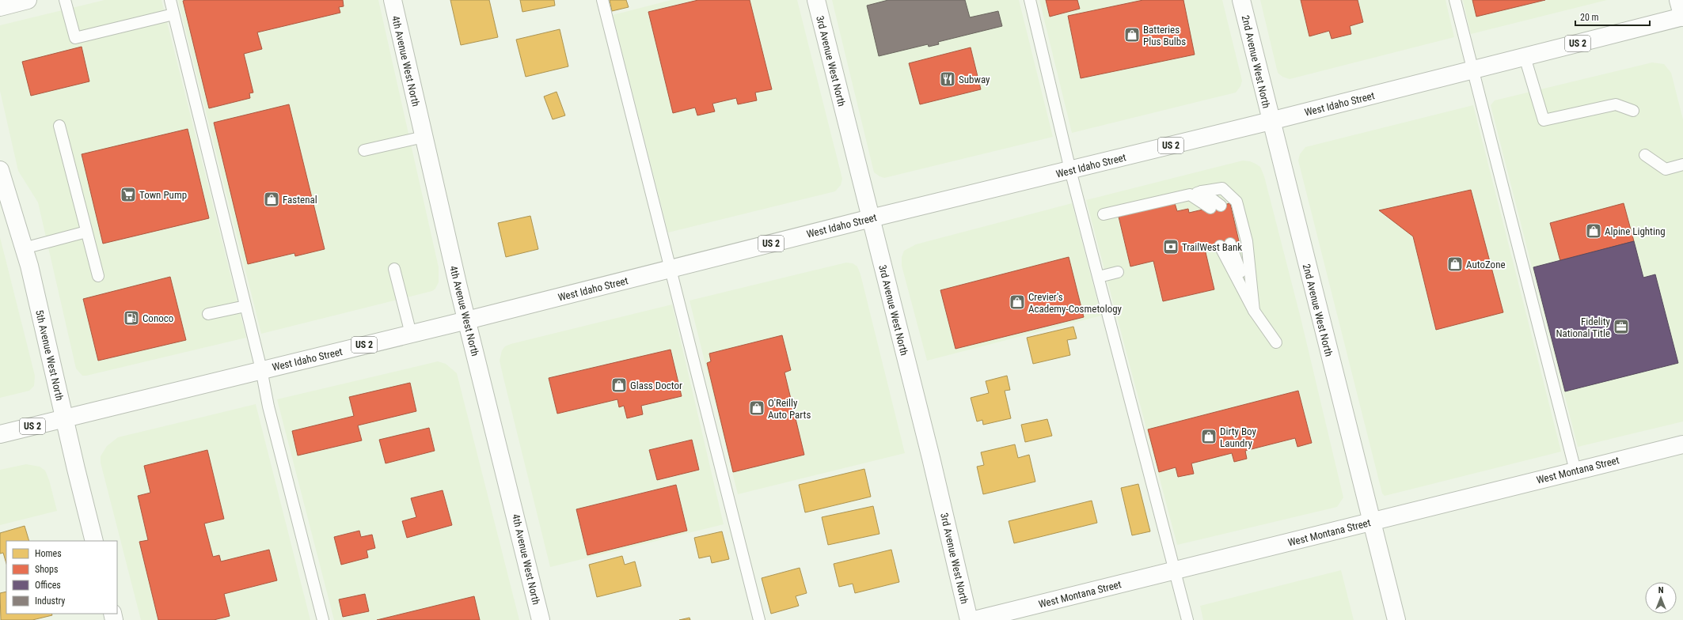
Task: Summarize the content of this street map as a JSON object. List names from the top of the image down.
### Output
{
  "streets": {
    "main road": [
      "US 2",
      "4th Avenue West North",
      "3rd Avenue West North",
      "2nd Avenue West North",
      "West Idaho Street",
      "5th Avenue West North",
      "West Montana Street"
    ]
  },
  "crossings": [
    ["4th Avenue West North", "West Idaho Street"],
    ["3rd Avenue West North", "West Idaho Street"],
    ["2nd Avenue West North", "West Idaho Street"],
    ["2nd Avenue West North", "West Montana Street"],
    ["West Idaho Street", "5th Avenue West North"]
  ],
  "places": {
    "shop": [
      "Batteries Plus Bulbs",
      "Fastenal",
      "Alpine Lighting",
      "AutoZone",
      "Crevier's Academy-Cosmetology",
      "Glass Doctor",
      "O'Reilly Auto Parts",
      "Dirty Boy Laundry"
    ],
    "restaurant": ["Subway"],
    "supermarket": ["Town Pump"],
    "bank": ["TrailWest Bank"],
    "fuel station": ["Conoco"],
    "office": ["Fidelity National Title"]
  },
  "legend": [
    "Homes",
    "Shops",
    "Offices",
    "Industry"
  ],
  "scale_bar": "20 m",
  "north": "top"
}
